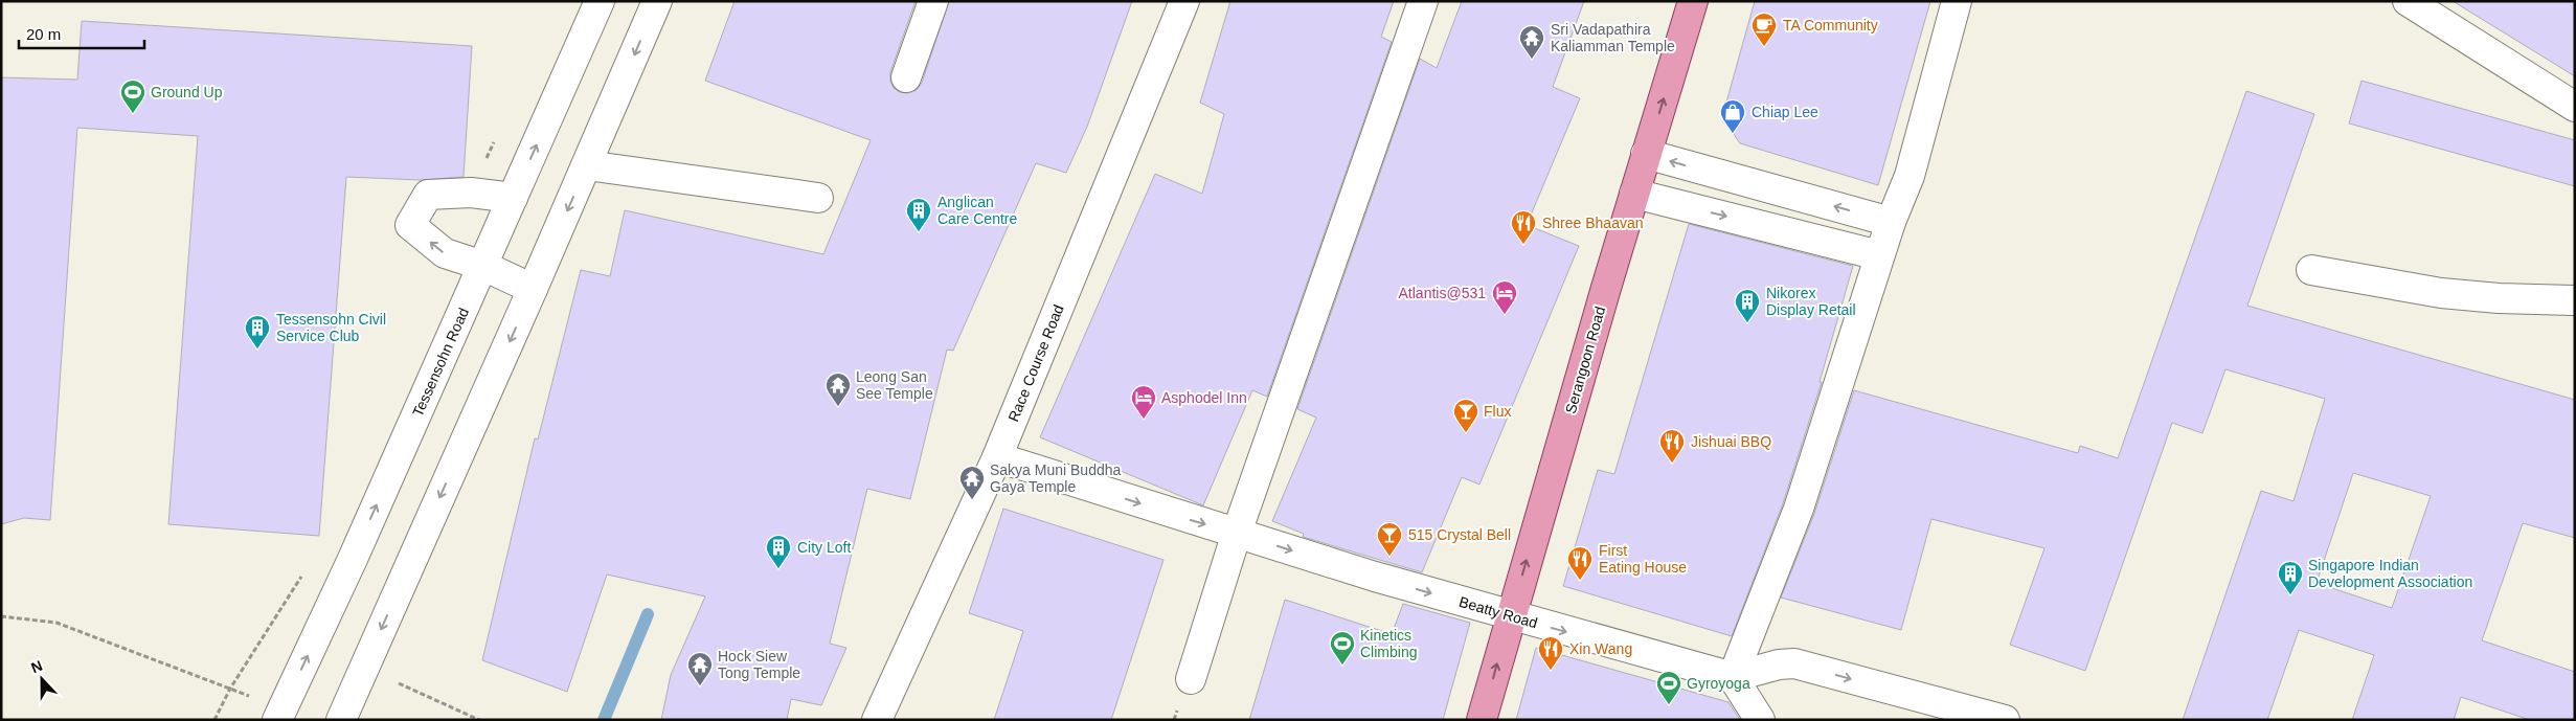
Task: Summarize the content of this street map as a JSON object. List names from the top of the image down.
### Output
{
  "streets": {
    "main road": ["Serangoon Road"],
    "street": ["Tessensohn Road", "Race Course Road", "Beatty Road"]
  },
  "crossings": [
    ["Serangoon Road", "Beatty Road"],
    ["Race Course Road", "Beatty Road"]
  ],
  "one_way": ["Serangoon Road", "Beatty Road"],
  "places": {
    "cafe": ["TA Community"],
    "temple": [
      "Sri Vadapathira Kaliamman Temple",
      "Leong San See Temple",
      "Sakya Muni Buddha Gaya Temple",
      "Hock Siew Tong Temple"
    ],
    "sports": ["Ground Up", "Kinetics Climbing", "Gyroyoga"],
    "shop": ["Chiap Lee"],
    "building": [
      "Anglican Care Centre",
      "Nikorex Display Retail",
      "Tessensohn Civil Service Club",
      "City Loft",
      "Singapore Indian Development Association"
    ],
    "restaurant": [
      "Shree Bhaavan",
      "Jishuai BBQ",
      "First Eating House",
      "Xin Wang"
    ],
    "hotel": ["Atlantis@531", "Asphodel Inn"],
    "bar": ["Flux", "515 Crystal Bell"]
  },
  "scale_bar": "20 m",
  "north": "top"
}
